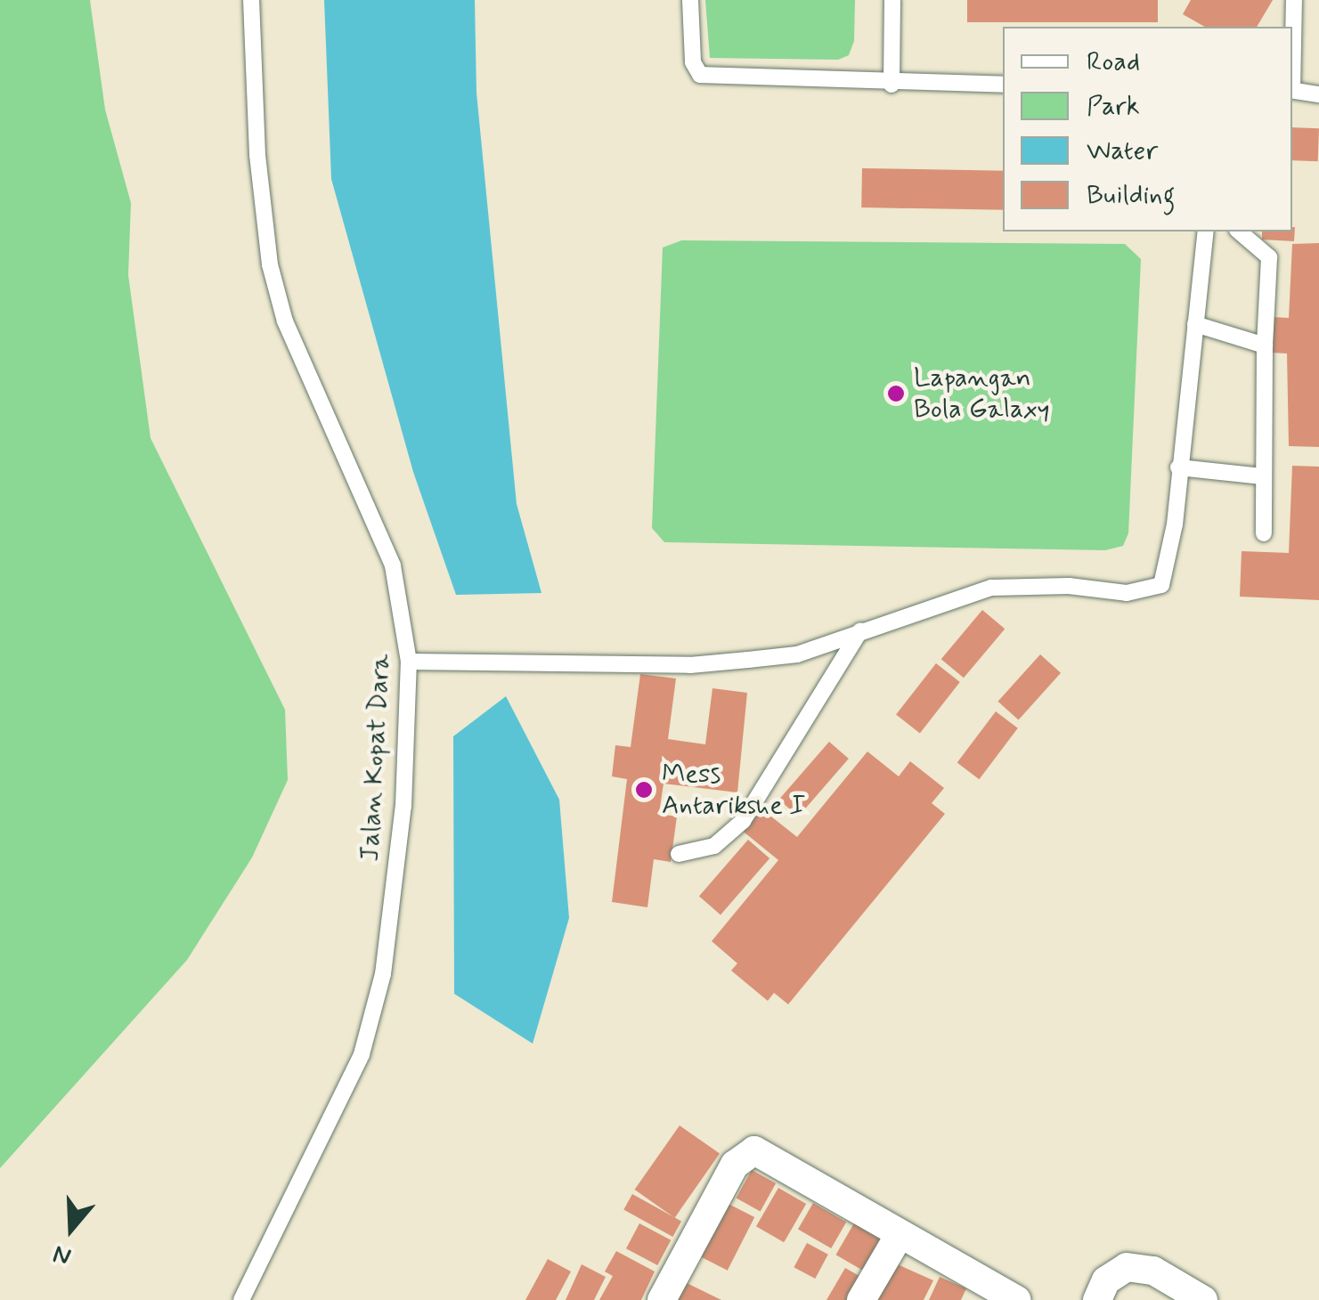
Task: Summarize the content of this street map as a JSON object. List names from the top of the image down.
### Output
{
  "streets": {
    "lane": ["Jalan Kopat Dara"]
  },
  "places": ["Lapangan Bola Galaxy", "Mess Antarikshe I"],
  "legend": [
    "Road",
    "Park",
    "Water",
    "Building"
  ],
  "north": "bottom"
}
